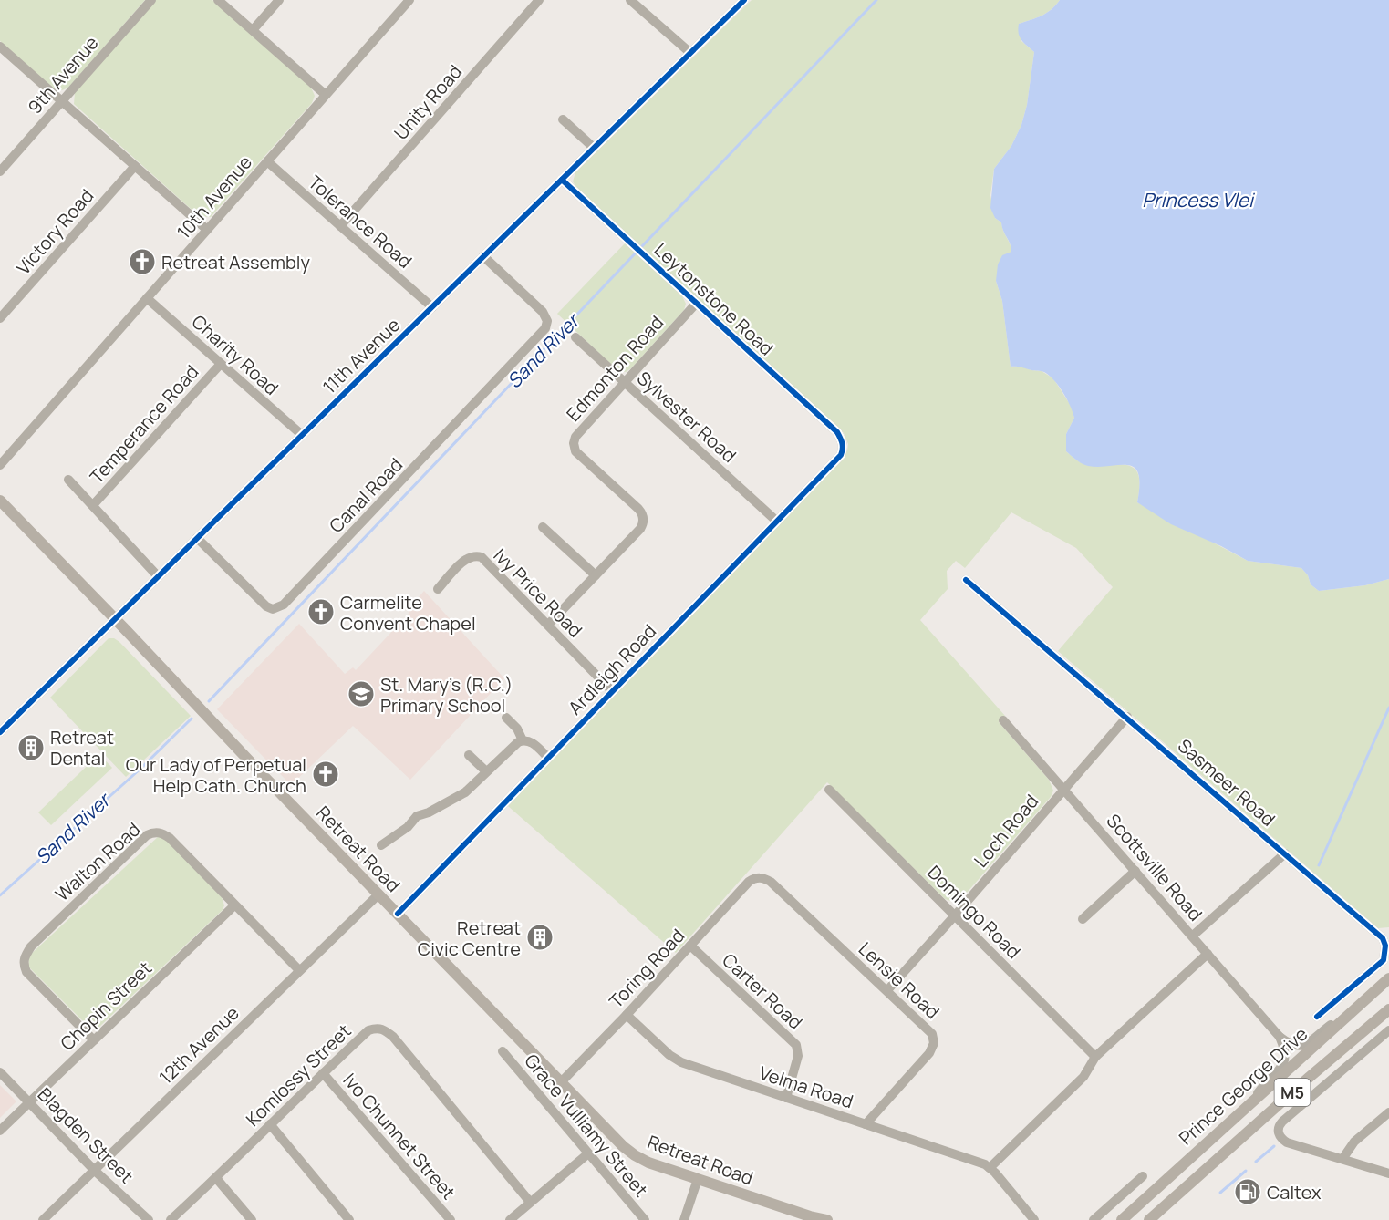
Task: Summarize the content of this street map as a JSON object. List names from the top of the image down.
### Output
{
  "streets": {
    "main road": ["Retreat Road", "Prince George Drive", "M5"],
    "street": [
      "9th Avenue",
      "Unity Road",
      "10th Avenue",
      "Tolerance Road",
      "Victory Road",
      "Leytonstone Road",
      "Charity Road",
      "11th Avenue",
      "Edmonton Road",
      "Sylvester Road",
      "Temperance Road",
      "Canal Road",
      "Ivy Price Road",
      "Ardleigh Road",
      "Sasmeer Road",
      "Loch Road",
      "Walton Road",
      "Scottsville Road",
      "Domingo Road",
      "Toring Road",
      "Lensie Road",
      "Carter Road",
      "Chopin Street",
      "12th Avenue",
      "Komlossy Street",
      "Velma Road",
      "Grace Vulliamy Street",
      "Blagden Street",
      "Ivo Chunnet Street"
    ]
  },
  "crossings": [
    ["Unity Road", "Tolerance Road"],
    ["10th Avenue", "Tolerance Road"],
    ["10th Avenue", "Charity Road"],
    ["Tolerance Road", "11th Avenue"],
    ["Leytonstone Road", "11th Avenue"],
    ["Leytonstone Road", "Edmonton Road"],
    ["Leytonstone Road", "Ardleigh Road"],
    ["Charity Road", "11th Avenue"],
    ["Charity Road", "Temperance Road"],
    ["11th Avenue", "Canal Road"],
    ["11th Avenue", "Retreat Road"],
    ["Edmonton Road", "Sylvester Road"],
    ["Edmonton Road", "Ivy Price Road"],
    ["Sylvester Road", "Ardleigh Road"],
    ["Ivy Price Road", "Ardleigh Road"],
    ["Ardleigh Road", "Retreat Road"],
    ["Sasmeer Road", "Loch Road"],
    ["Loch Road", "Scottsville Road"],
    ["Loch Road", "Domingo Road"],
    ["Loch Road", "Lensie Road"],
    ["Retreat Road", "Toring Road"],
    ["Retreat Road", "12th Avenue"],
    ["Walton Road", "Chopin Street"],
    ["Walton Road", "12th Avenue"],
    ["Toring Road", "Lensie Road"],
    ["Toring Road", "Carter Road"],
    ["Toring Road", "Velma Road"],
    ["Lensie Road", "Velma Road"],
    ["Carter Road", "Velma Road"],
    ["Chopin Street", "Blagden Street"],
    ["12th Avenue", "Blagden Street"],
    ["Komlossy Street", "Ivo Chunnet Street"]
  ],
  "water": ["Princess Vlei", "Sand River"],
  "places": {
    "church": ["Retreat Assembly", "Carmelite Convent Chapel", "Our Lady of Perpetual Help Cath. Church"],
    "school or university": ["St. Mary's (R.C.) Primary School"],
    "building": ["Retreat Dental", "Retreat Civic Centre"],
    "fuel station": ["Caltex"]
  }
}
